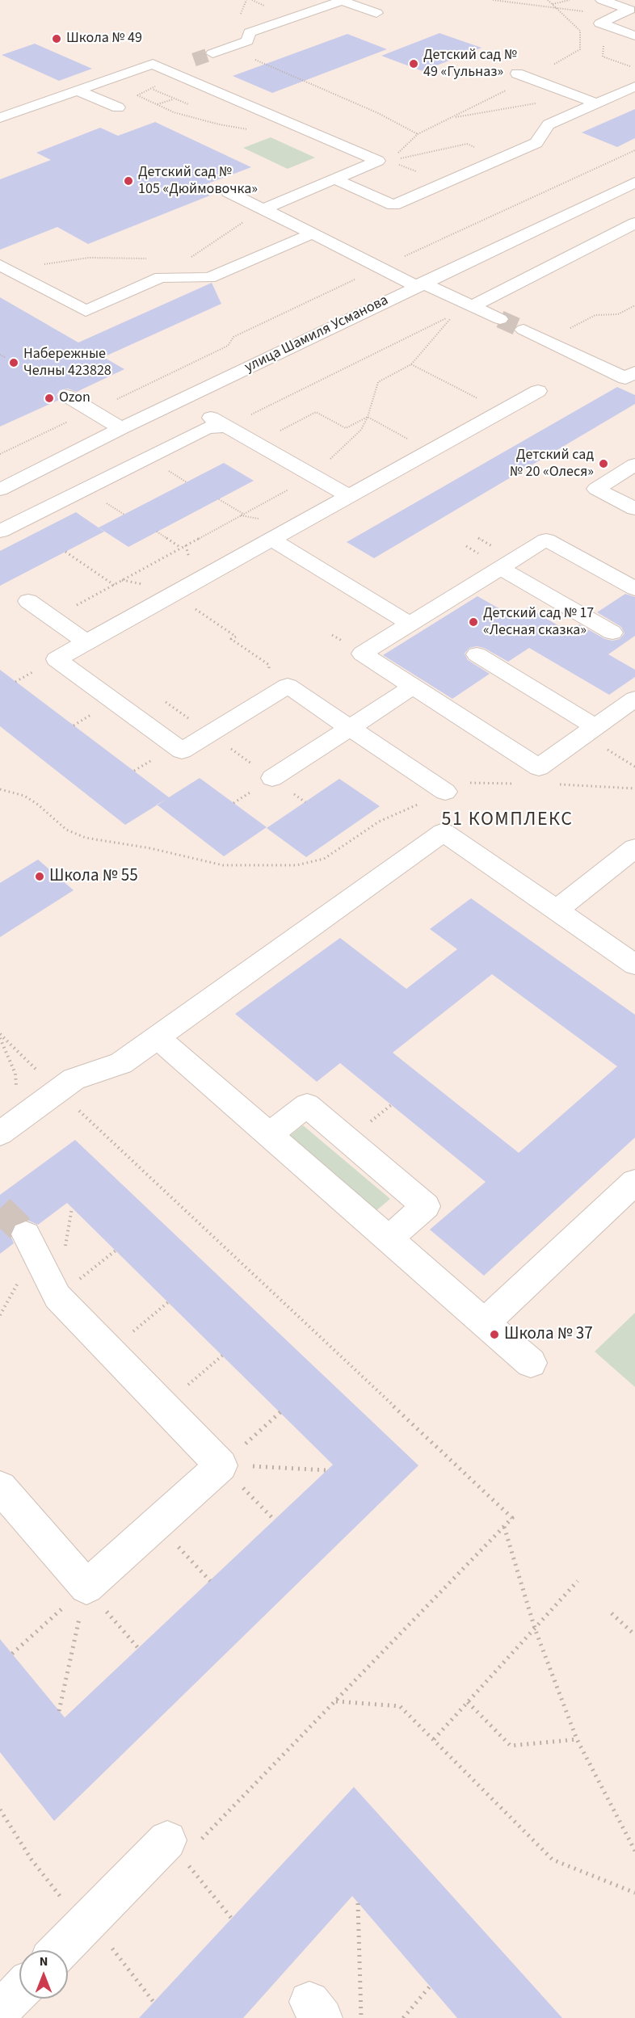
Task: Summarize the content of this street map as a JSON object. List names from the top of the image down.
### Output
{
  "streets": {
    "street": ["улица Шамиля Усманова"]
  },
  "districts": ["51 КОМПЛЕКС"],
  "places": [
    "Школа № 49",
    "Детский сад № 49 «Гульназ»",
    "Детский сад № 105 «Дюймовочка»",
    "Набережные Челны 423828",
    "Ozon",
    "Детский сад № 20 «Олеся»",
    "Детский сад № 17 «Лесная сказка»",
    "Школа № 55",
    "Школа № 37"
  ],
  "north": "top"
}
